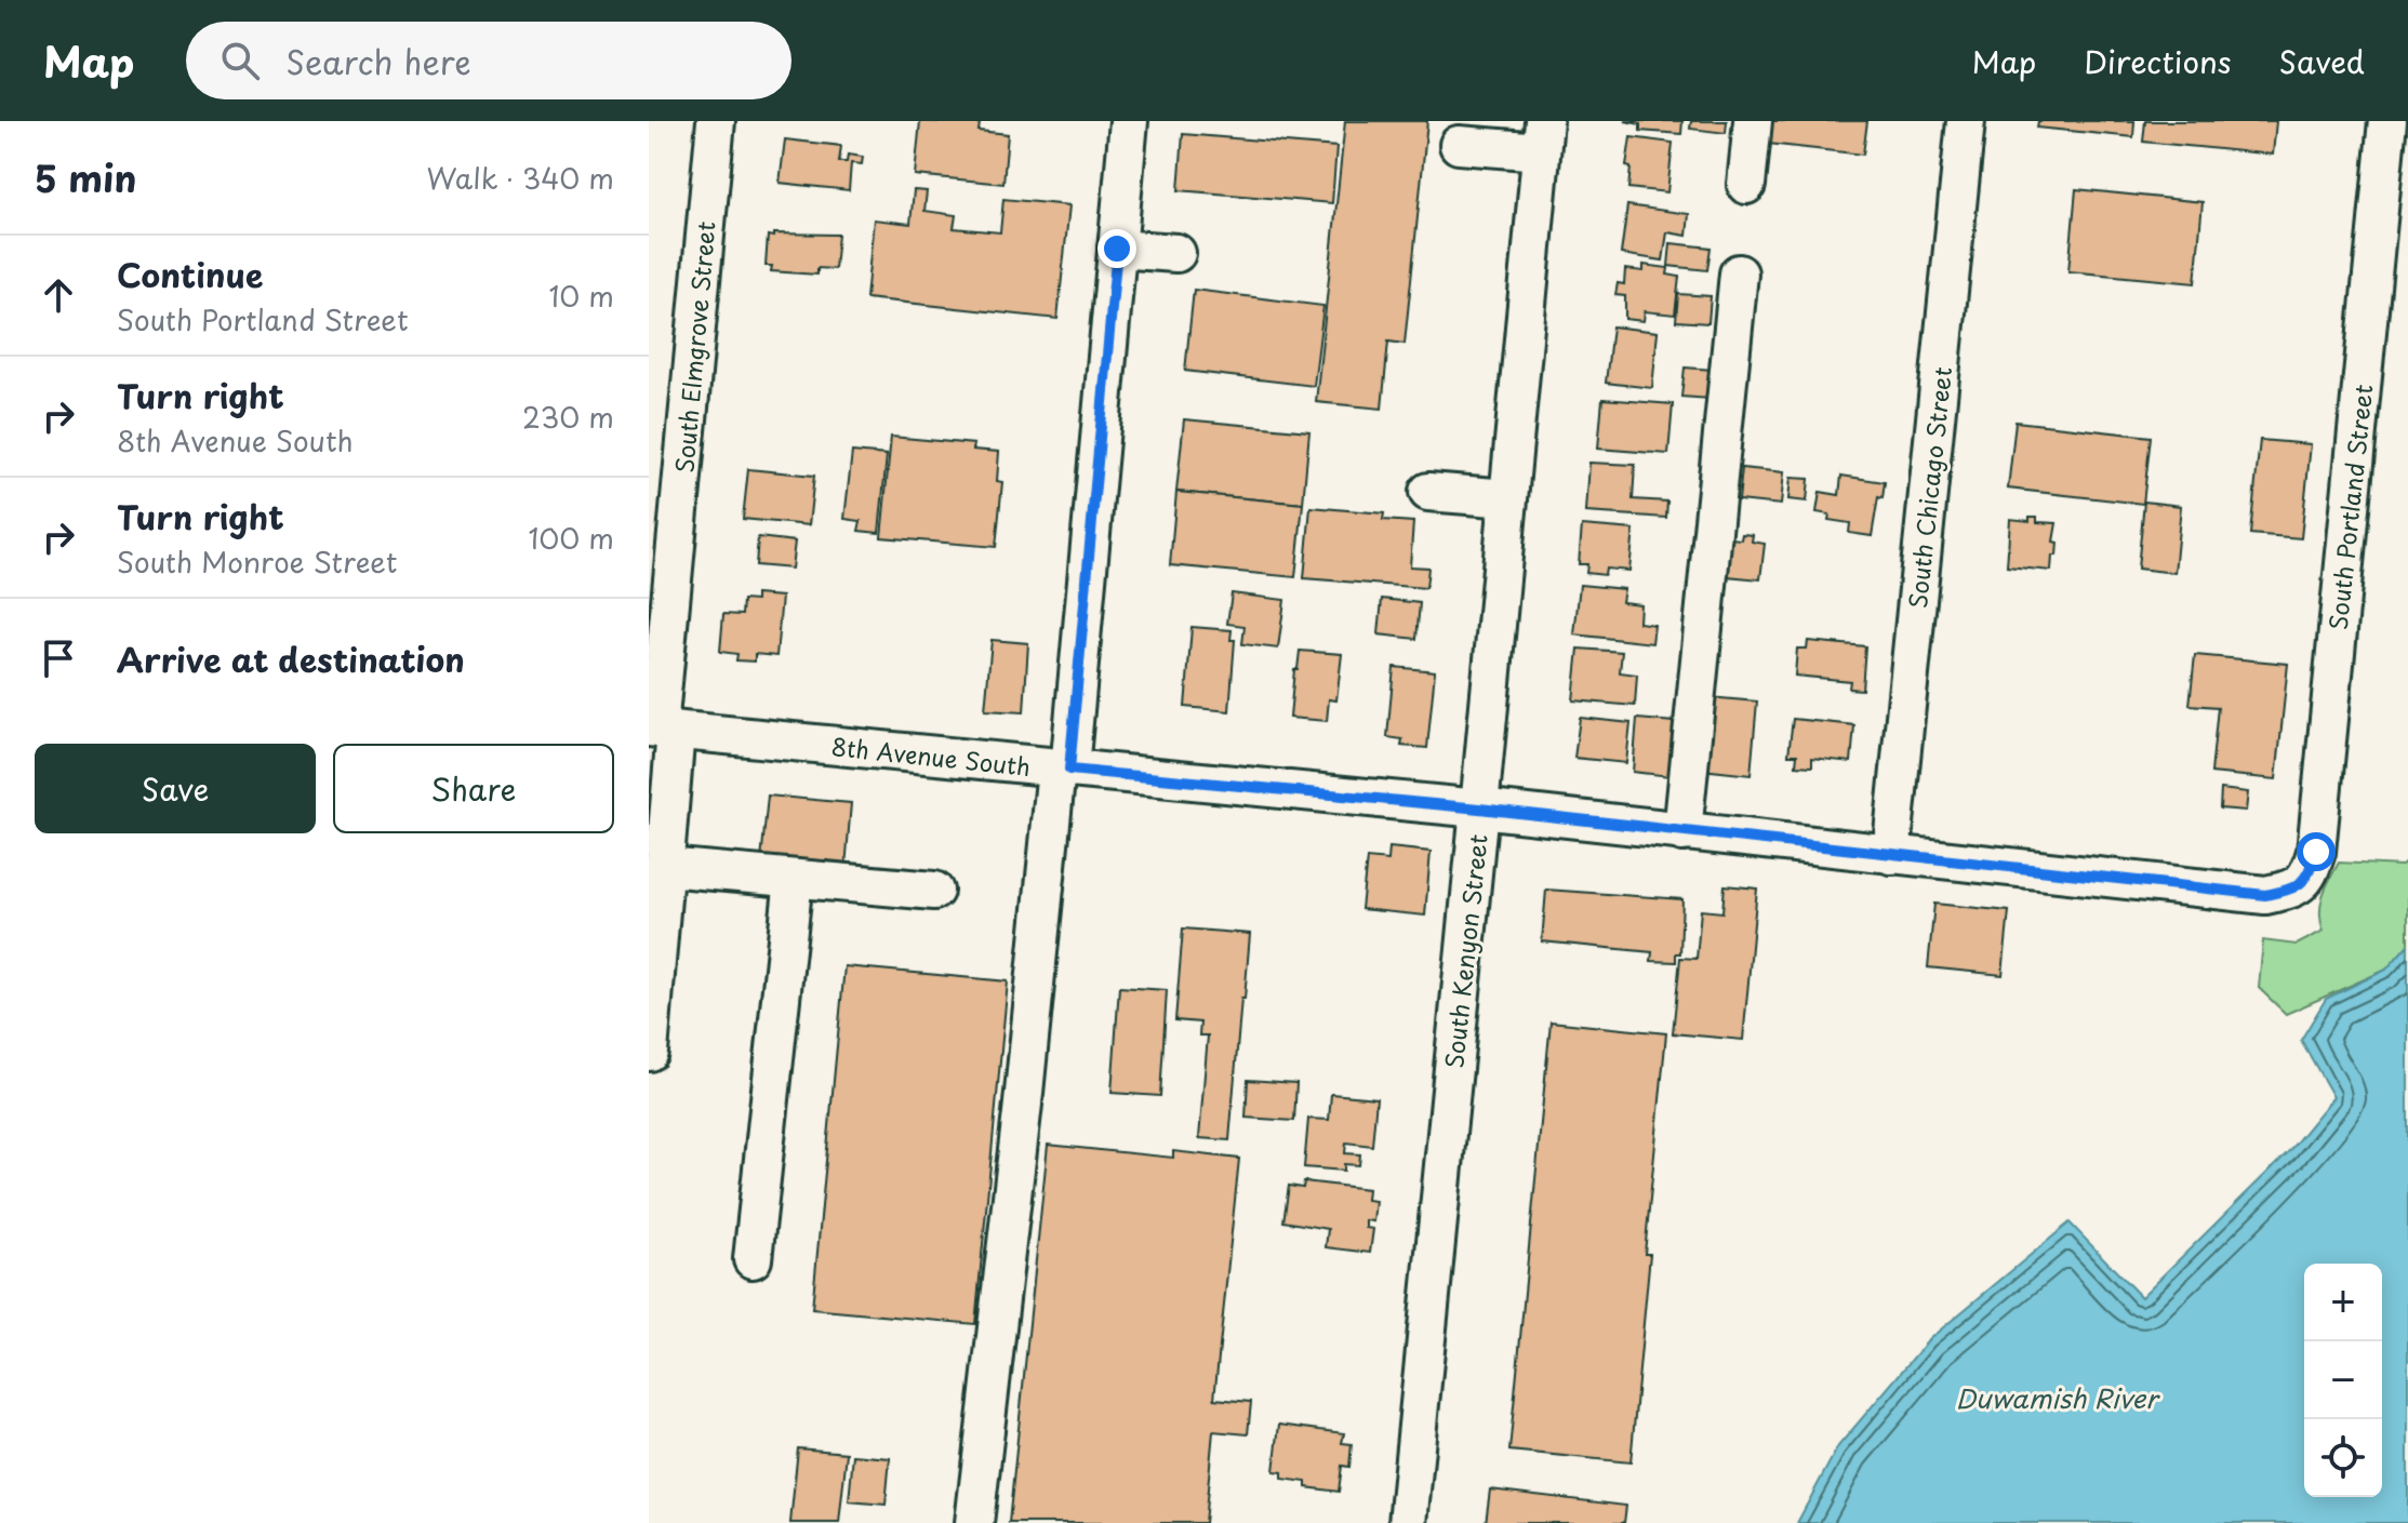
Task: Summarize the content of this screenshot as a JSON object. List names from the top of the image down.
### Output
{
  "streets": {
    "street": [
      "South Elmgrove Street",
      "South Chicago Street",
      "South Portland Street",
      "8th Avenue South",
      "South Kenyon Street"
    ]
  },
  "crossings": [
    ["South Elmgrove Street", "8th Avenue South"],
    ["South Chicago Street", "8th Avenue South"],
    ["South Portland Street", "8th Avenue South"],
    ["8th Avenue South", "South Kenyon Street"]
  ],
  "water": ["Duwamish River"],
  "page": {
    "header": "Map",
    "search": "Search here",
    "nav": ["Map", "Directions", "Saved"],
    "heading": ["5 min", "Walk · 340 m"],
    "list": [
      ["Continue", "South Portland Street", "10 m"],
      ["Turn right", "8th Avenue South", "230 m"],
      ["Turn right", "South Monroe Street", "100 m"],
      "Arrive at destination"
    ],
    "buttons": ["Save", "Share"],
    "map_buttons": ["+", "−"]
  }
}
